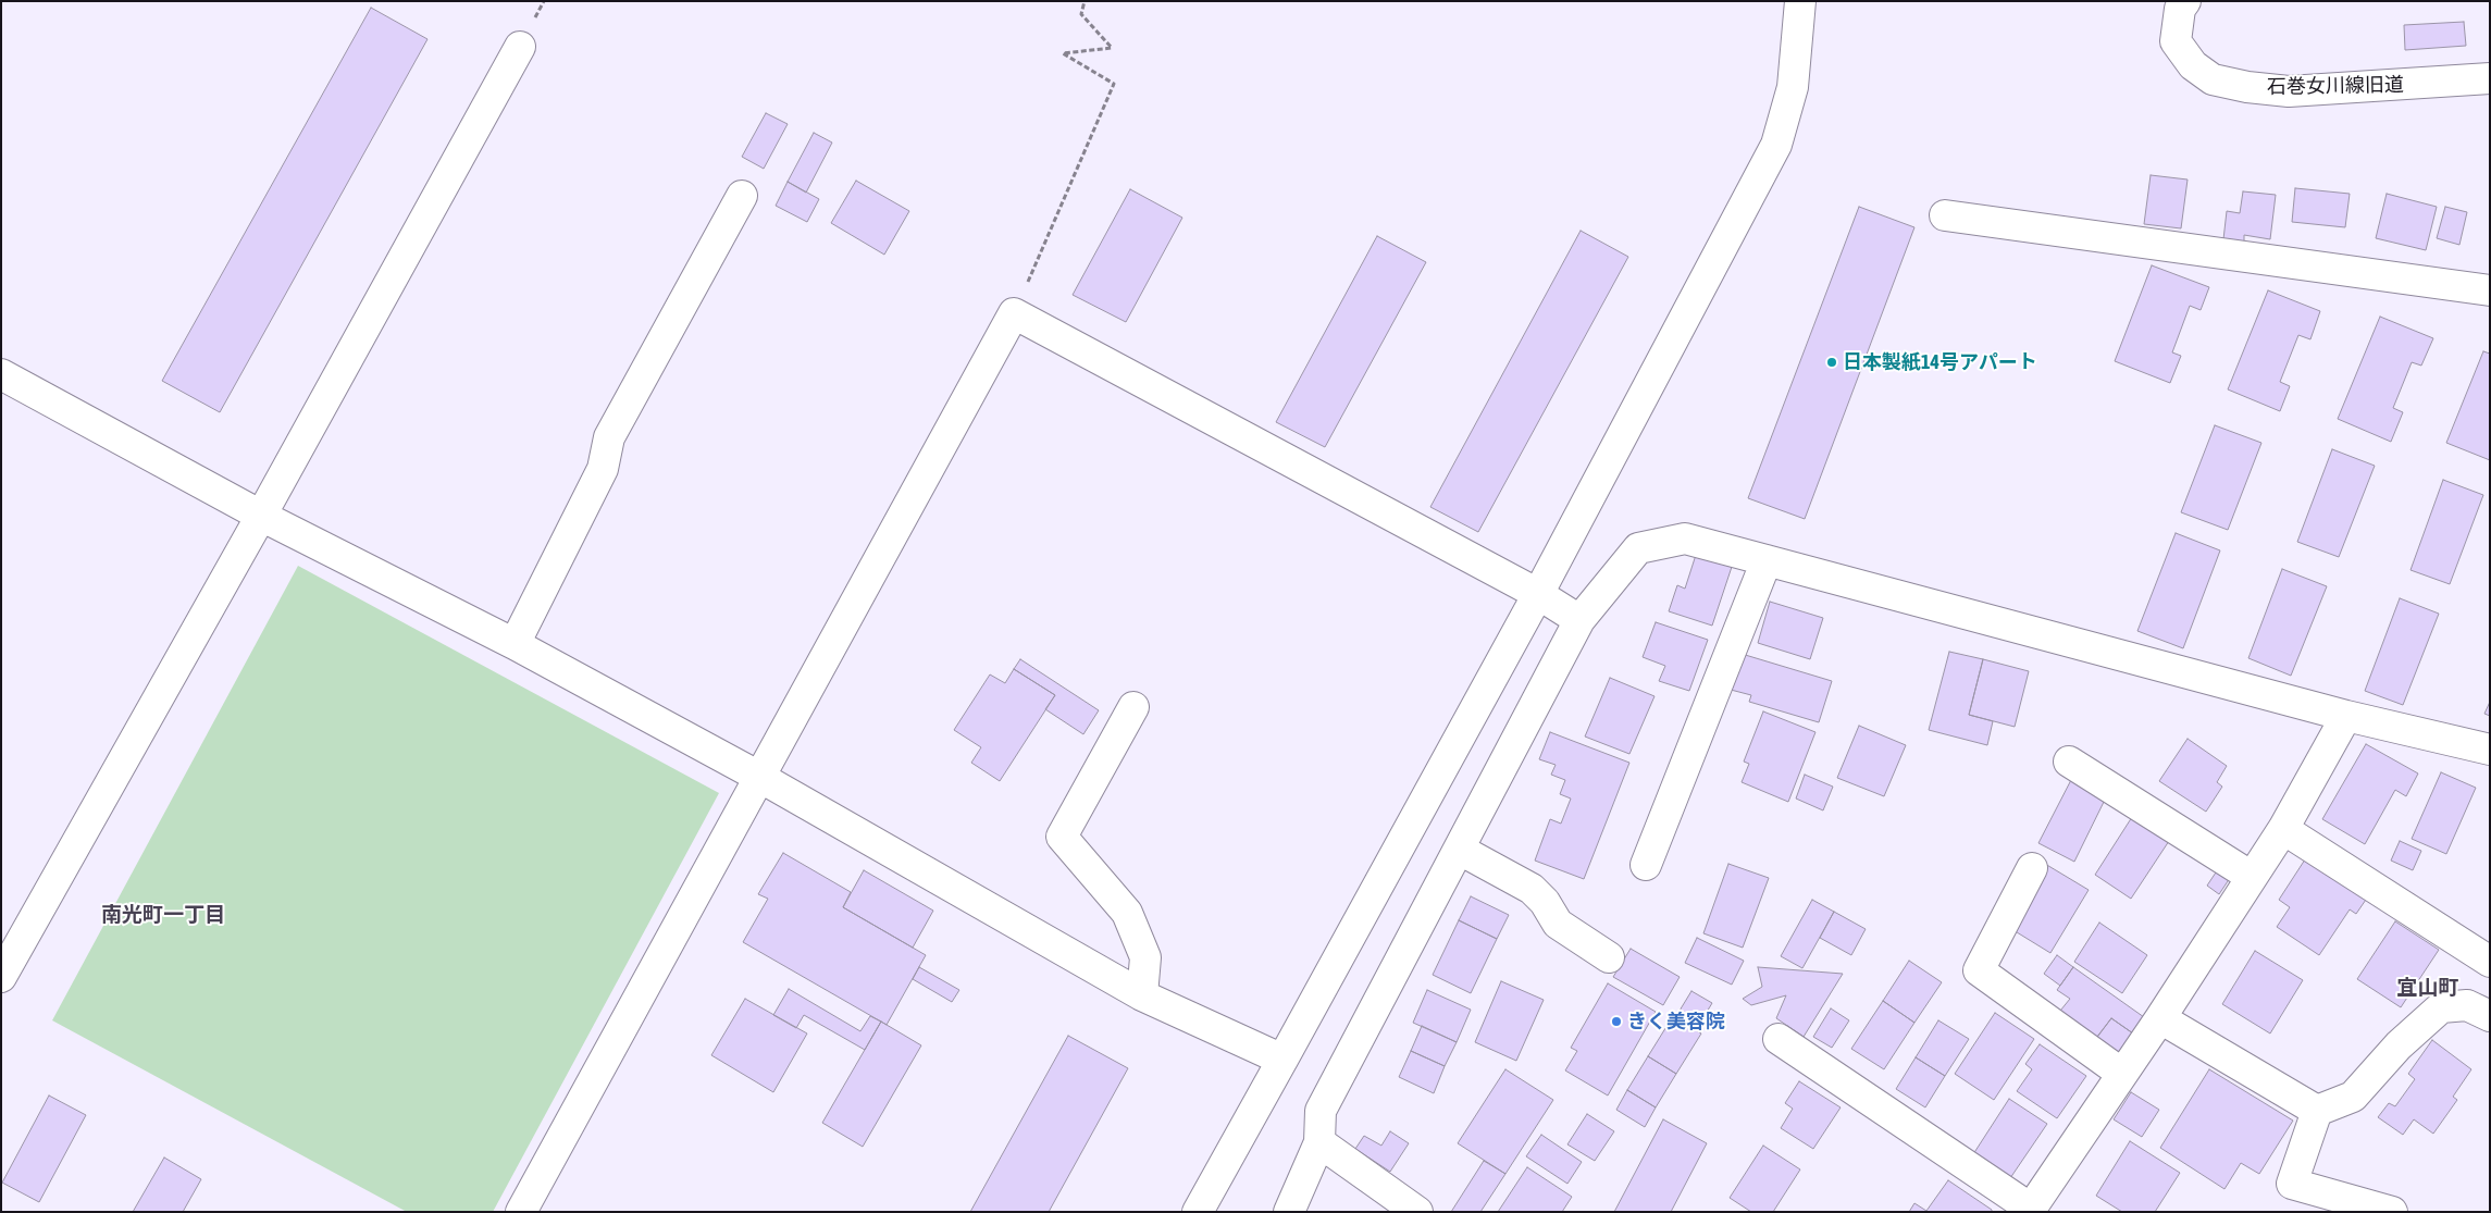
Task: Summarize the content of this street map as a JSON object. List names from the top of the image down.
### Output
{
  "streets": {
    "street": ["石巻女川線旧道"]
  },
  "districts": ["南光町一丁目", "宜山町"],
  "places": ["日本製紙14号アパート", "きく美容院"]
}
